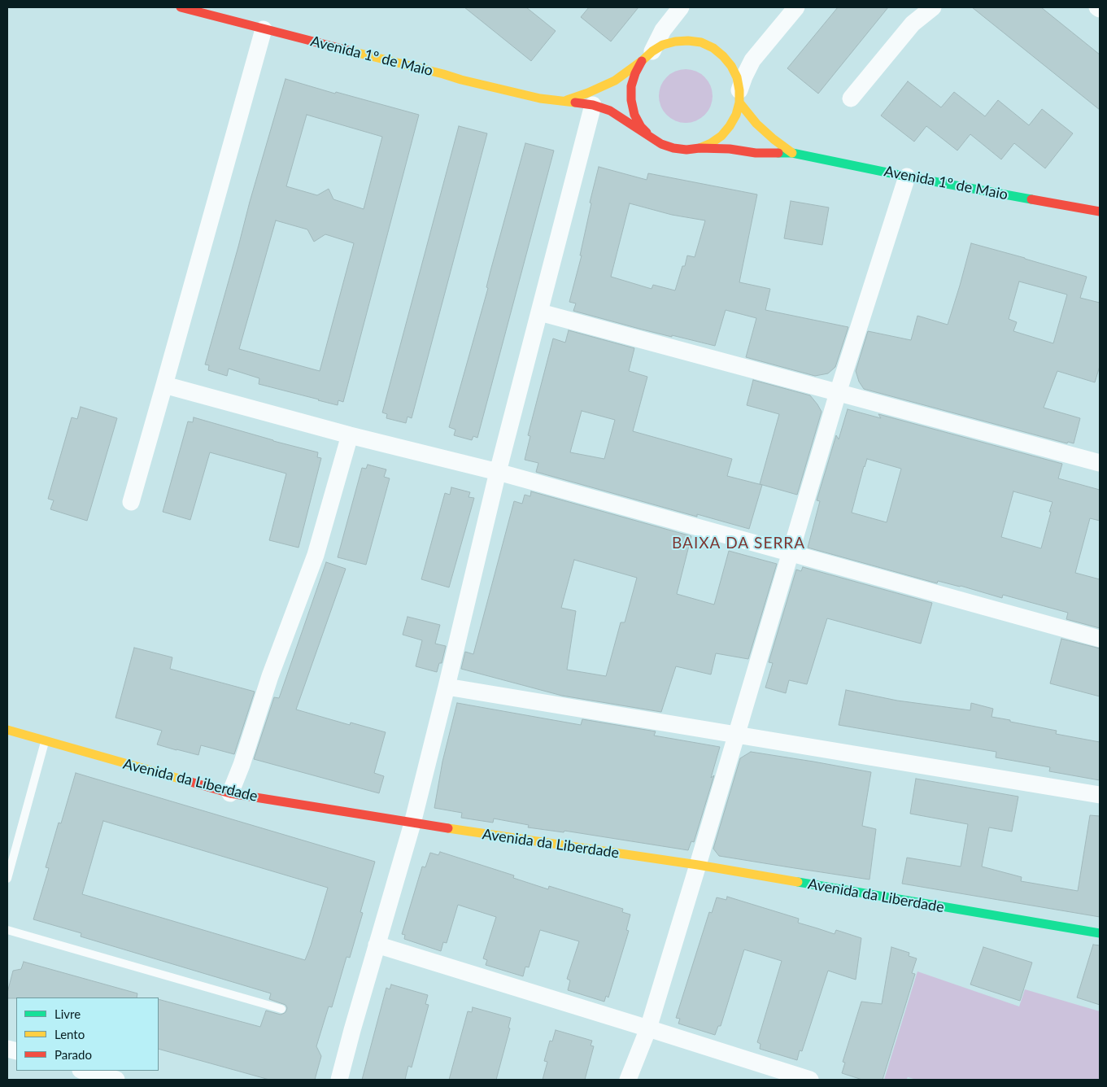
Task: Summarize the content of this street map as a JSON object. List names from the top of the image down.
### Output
{
  "streets": {
    "main road": ["Avenida 1º de Maio", "Avenida da Liberdade"]
  },
  "districts": ["BAIXA DA SERRA"],
  "legend": ["Livre", "Lento", "Parado"]
}
